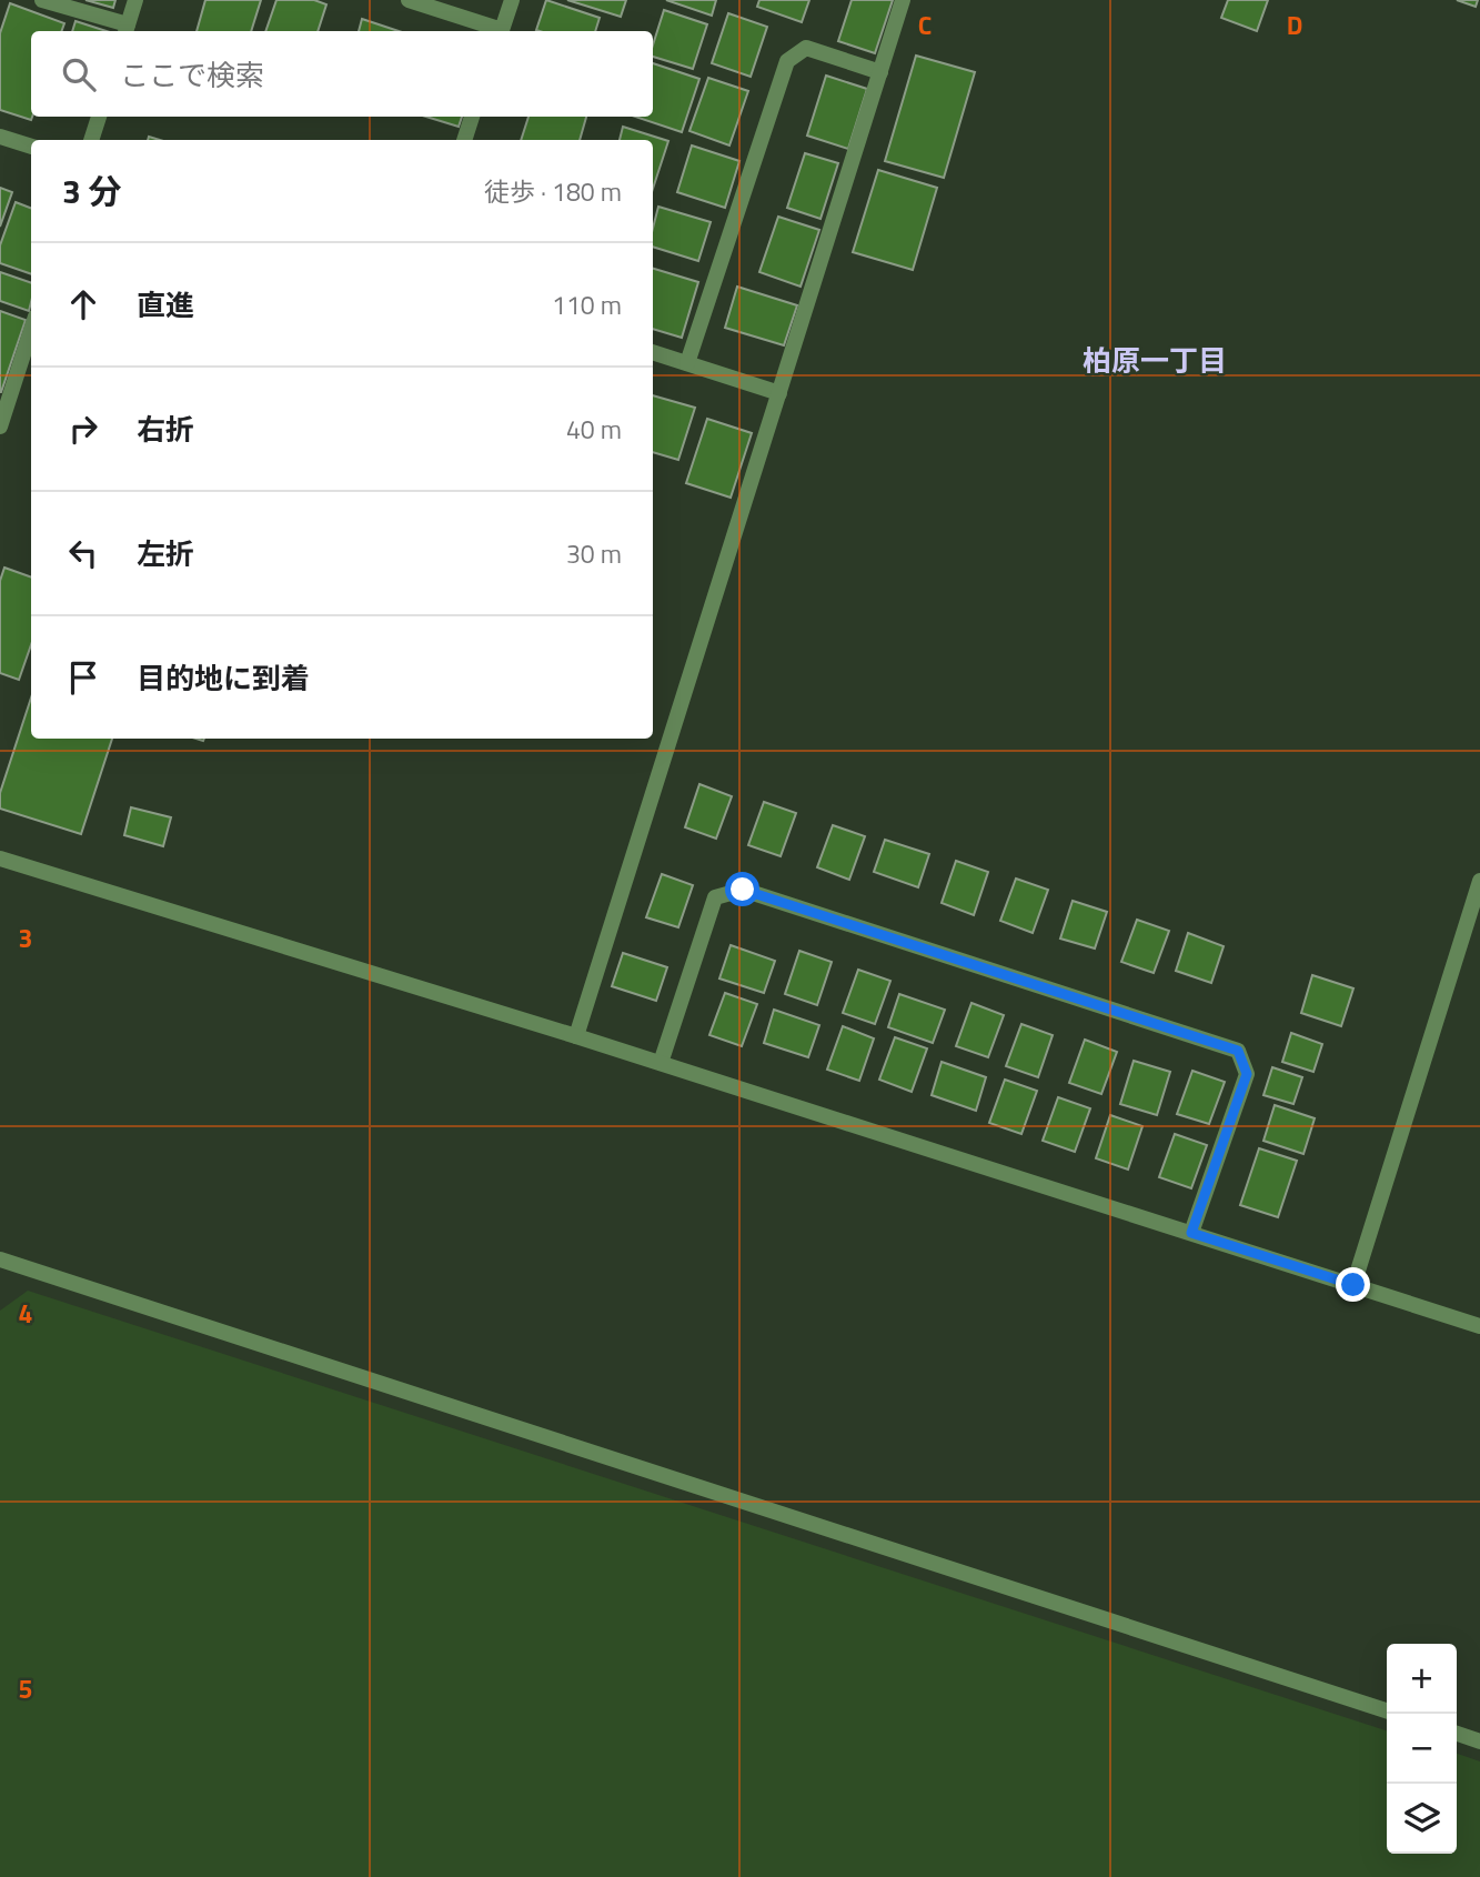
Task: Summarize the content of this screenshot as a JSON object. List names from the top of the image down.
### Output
{
  "districts": ["柏原一丁目"],
  "page": {
    "search": "ここで検索",
    "heading": ["3 分", "徒歩 · 180 m"],
    "list": [
      ["直進", "110 m"],
      ["右折", "40 m"],
      ["左折", "30 m"],
      "目的地に到着"
    ],
    "map_buttons": ["+", "−"]
  },
  "grid": {
    "columns": ["C", "D"],
    "rows": ["3", "4", "5"]
  }
}
